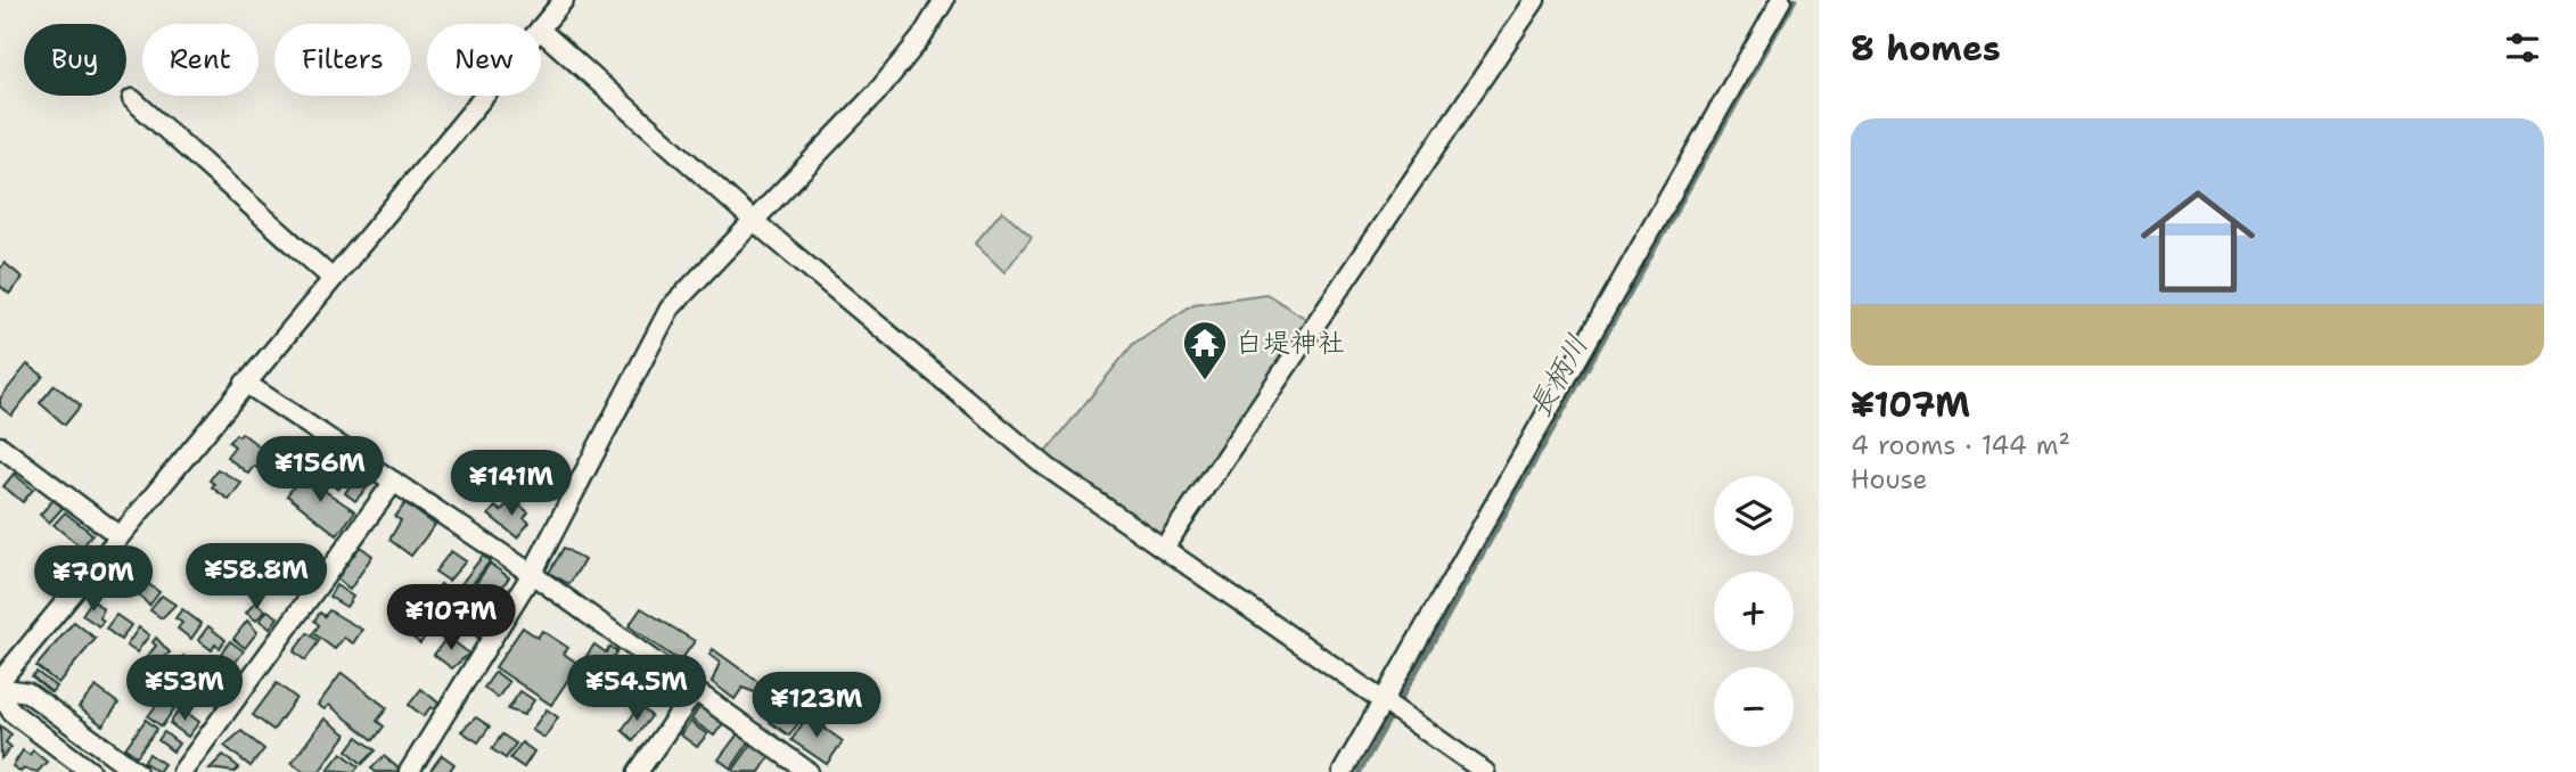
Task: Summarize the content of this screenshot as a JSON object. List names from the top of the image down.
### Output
{
  "water": ["長柄川"],
  "places": {
    "temple": ["白堤神社"]
  },
  "page": {
    "heading": "8 homes",
    "chip": [
      "Buy",
      "Rent",
      "Filters",
      "New"
    ],
    "list": [
      {
        "name": "¥107M",
        "note": "4 rooms · 144 m² · House"
      }
    ],
    "price": [
      "¥156M",
      "¥141M",
      "¥58.8M",
      "¥70M",
      "¥107M",
      "¥53M",
      "¥54.5M",
      "¥123M"
    ],
    "map_buttons": ["+", "−"]
  }
}
